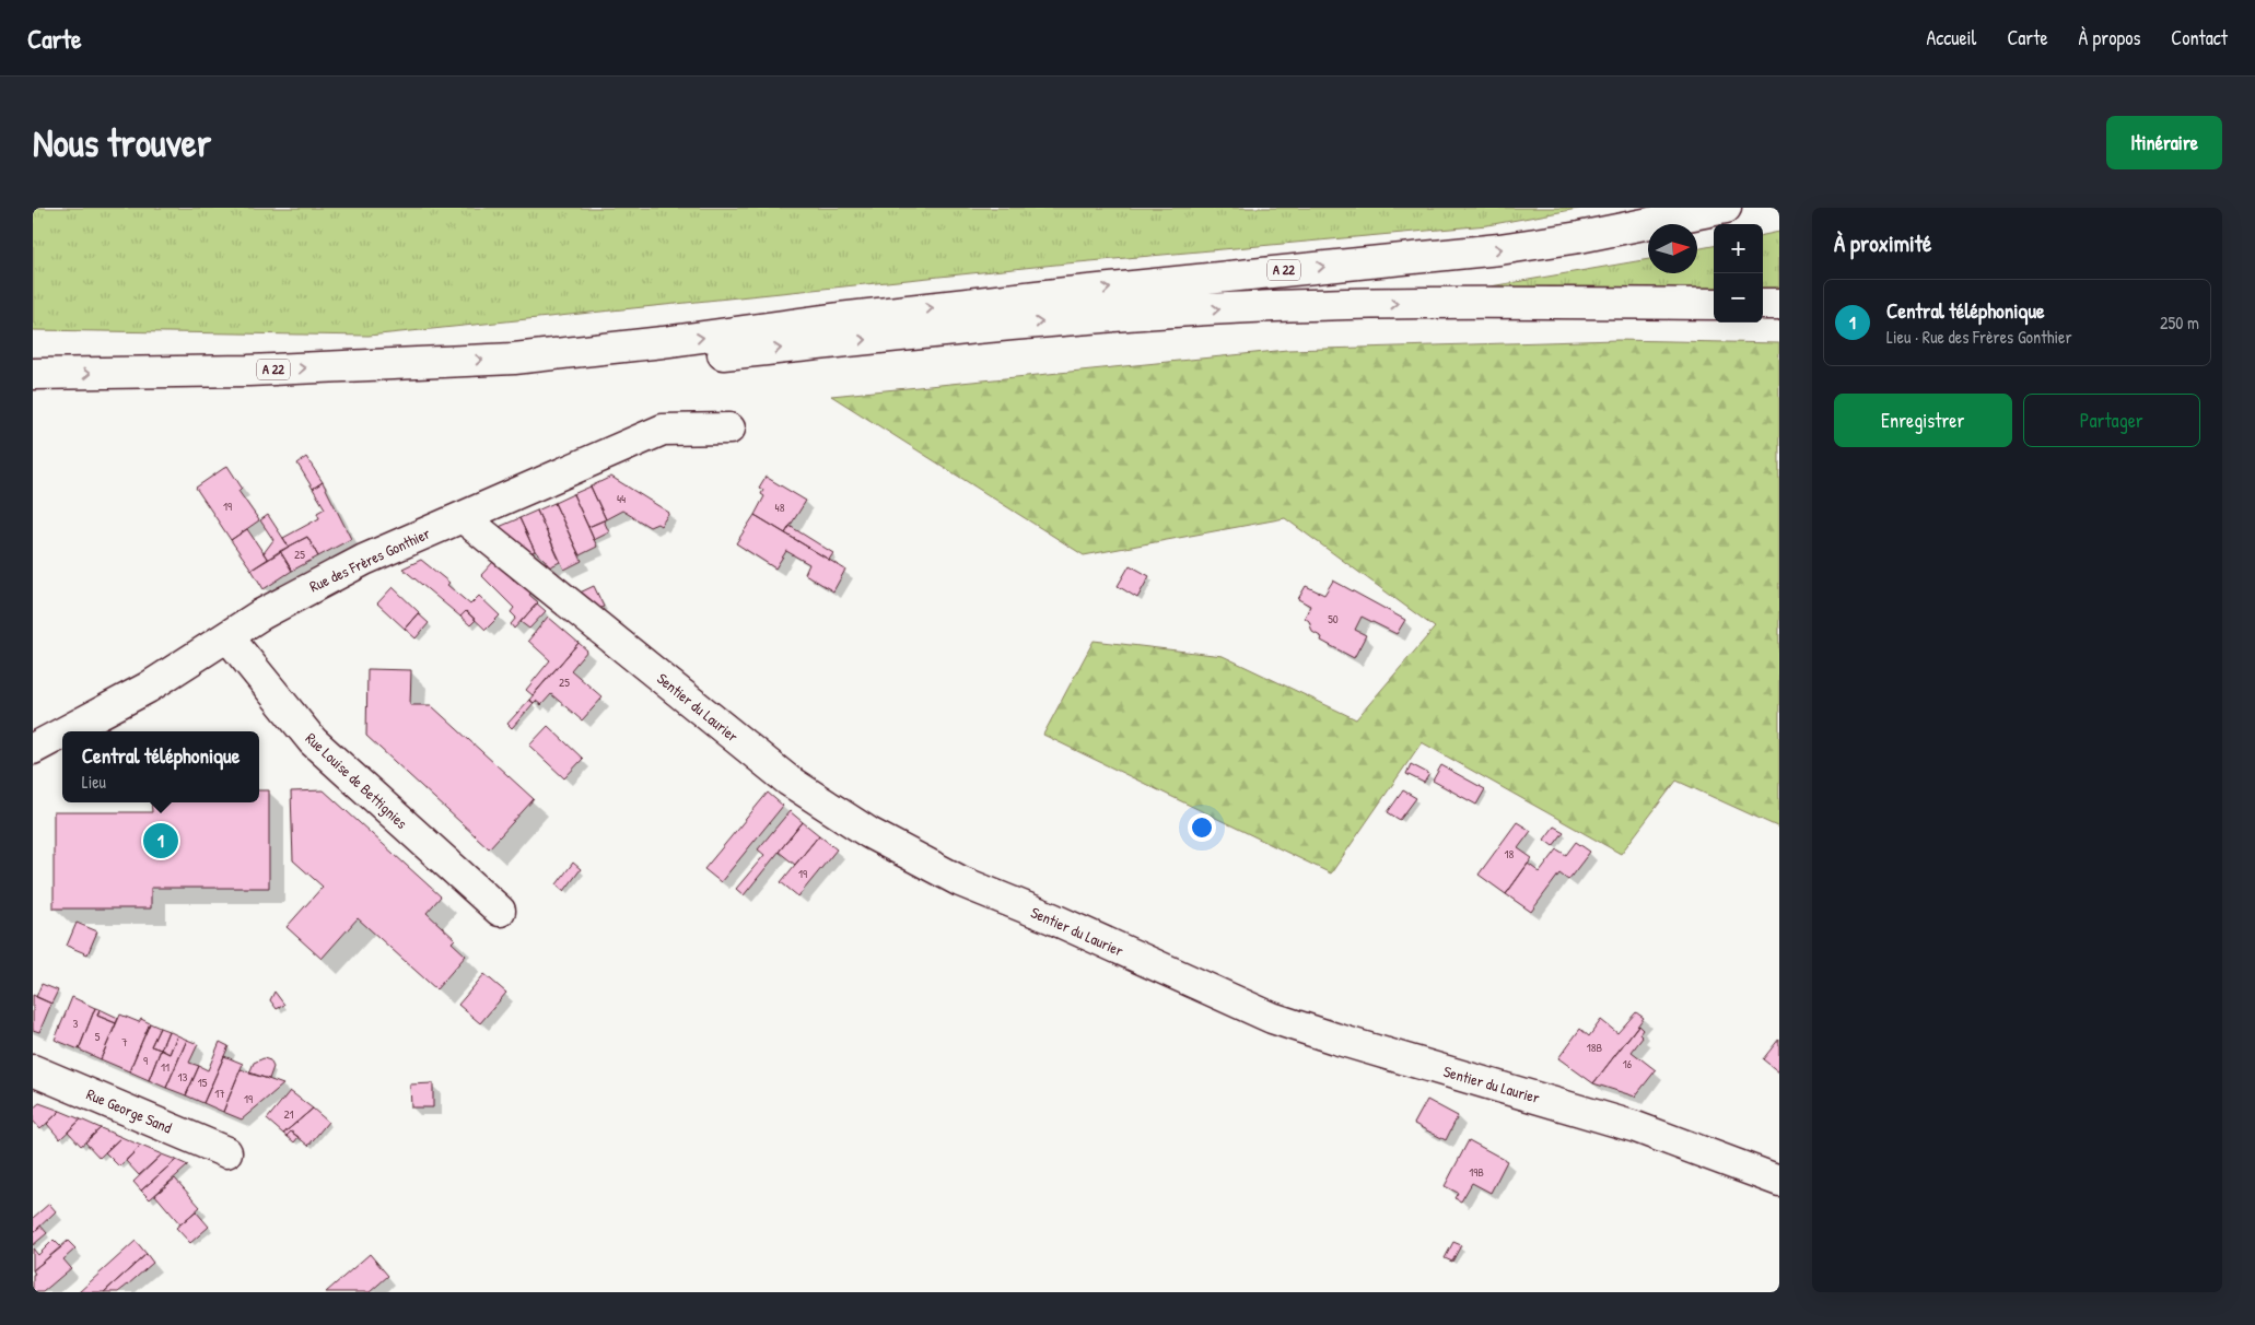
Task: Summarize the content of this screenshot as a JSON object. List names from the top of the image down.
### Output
{
  "streets": {
    "main road": [
      "A 22",
      "Rue des Frères Gonthier",
      "Sentier du Laurier",
      "Rue Louise de Bettignies",
      "Rue George Sand"
    ]
  },
  "crossings": [
    ["Rue des Frères Gonthier", "Sentier du Laurier"],
    ["Rue des Frères Gonthier", "Rue Louise de Bettignies"]
  ],
  "house_numbers": [
    "44",
    "19",
    "48",
    "25",
    "50",
    "25",
    "18",
    "19",
    "3",
    "5",
    "7",
    "18B",
    "9",
    "16",
    "11",
    "13",
    "15",
    "17",
    "19",
    "21",
    "19B"
  ],
  "north": "right",
  "page": {
    "header": "Carte",
    "nav": [
      "Accueil",
      "Carte",
      "À propos",
      "Contact"
    ],
    "buttons": [
      "Itinéraire",
      ["Enregistrer", "Partager"]
    ],
    "title": "Nous trouver",
    "heading": "À proximité",
    "map_buttons": ["+", "−"],
    "list": [
      {
        "mark": "1",
        "name": "Central téléphonique",
        "note": "Lieu · Rue des Frères Gonthier",
        "value": "250 m"
      }
    ],
    "popup": ["Central téléphonique", "Lieu"],
    "pins": "1"
  }
}
